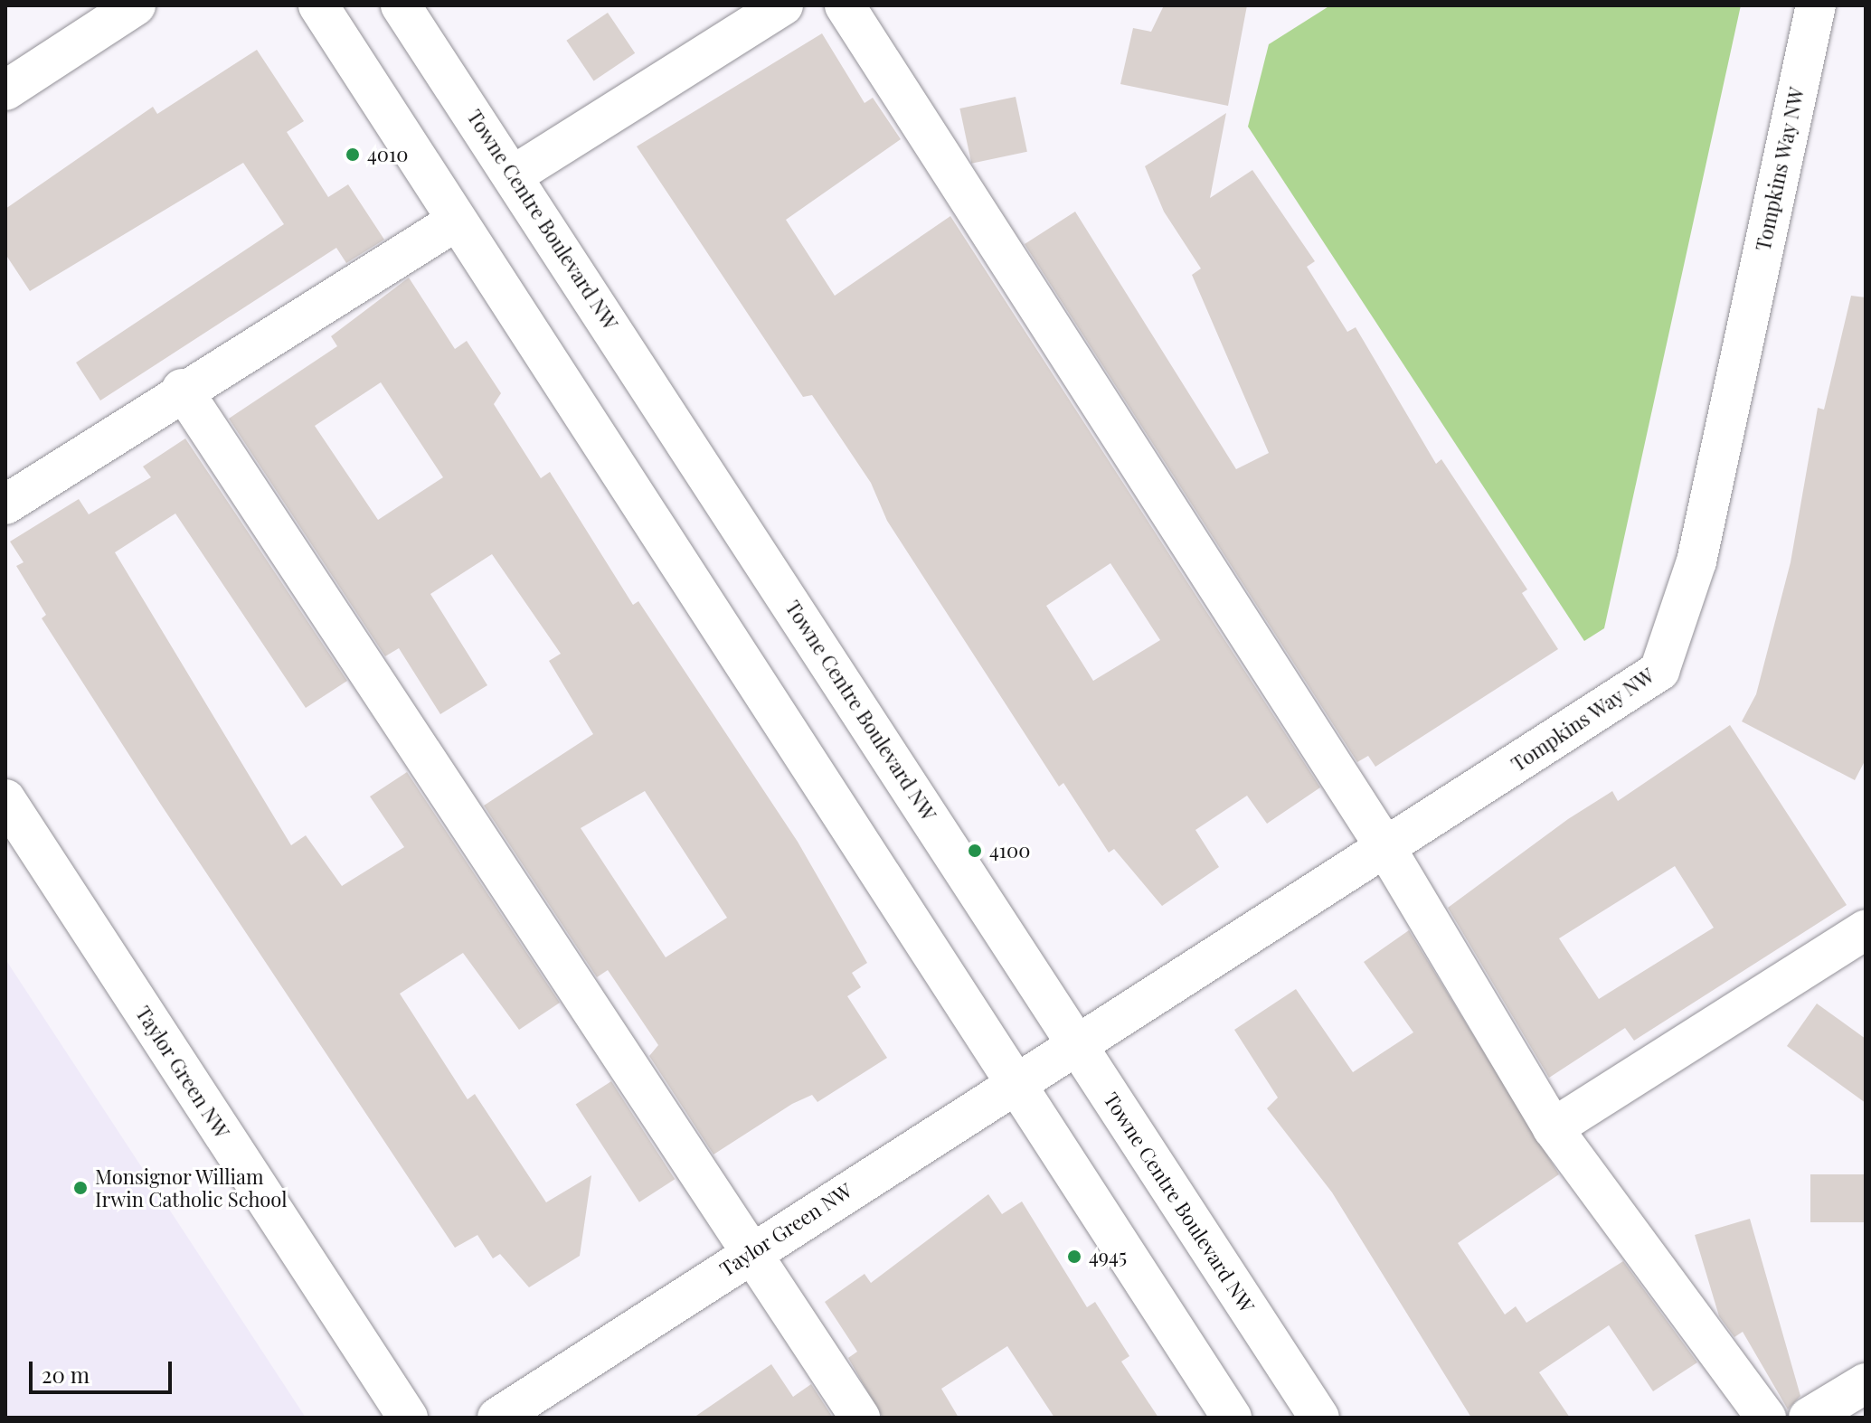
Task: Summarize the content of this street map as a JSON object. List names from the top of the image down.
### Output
{
  "streets": {
    "street": ["Tompkins Way NW", "Towne Centre Boulevard NW", "Taylor Green NW"]
  },
  "crossings": [
    ["Tompkins Way NW", "Towne Centre Boulevard NW"],
    ["Tompkins Way NW", "Taylor Green NW"],
    ["Towne Centre Boulevard NW", "Taylor Green NW"]
  ],
  "places": [
    "4010",
    "4100",
    "Monsignor William Irwin Catholic School",
    "4945"
  ],
  "scale_bar": "20 m"
}
